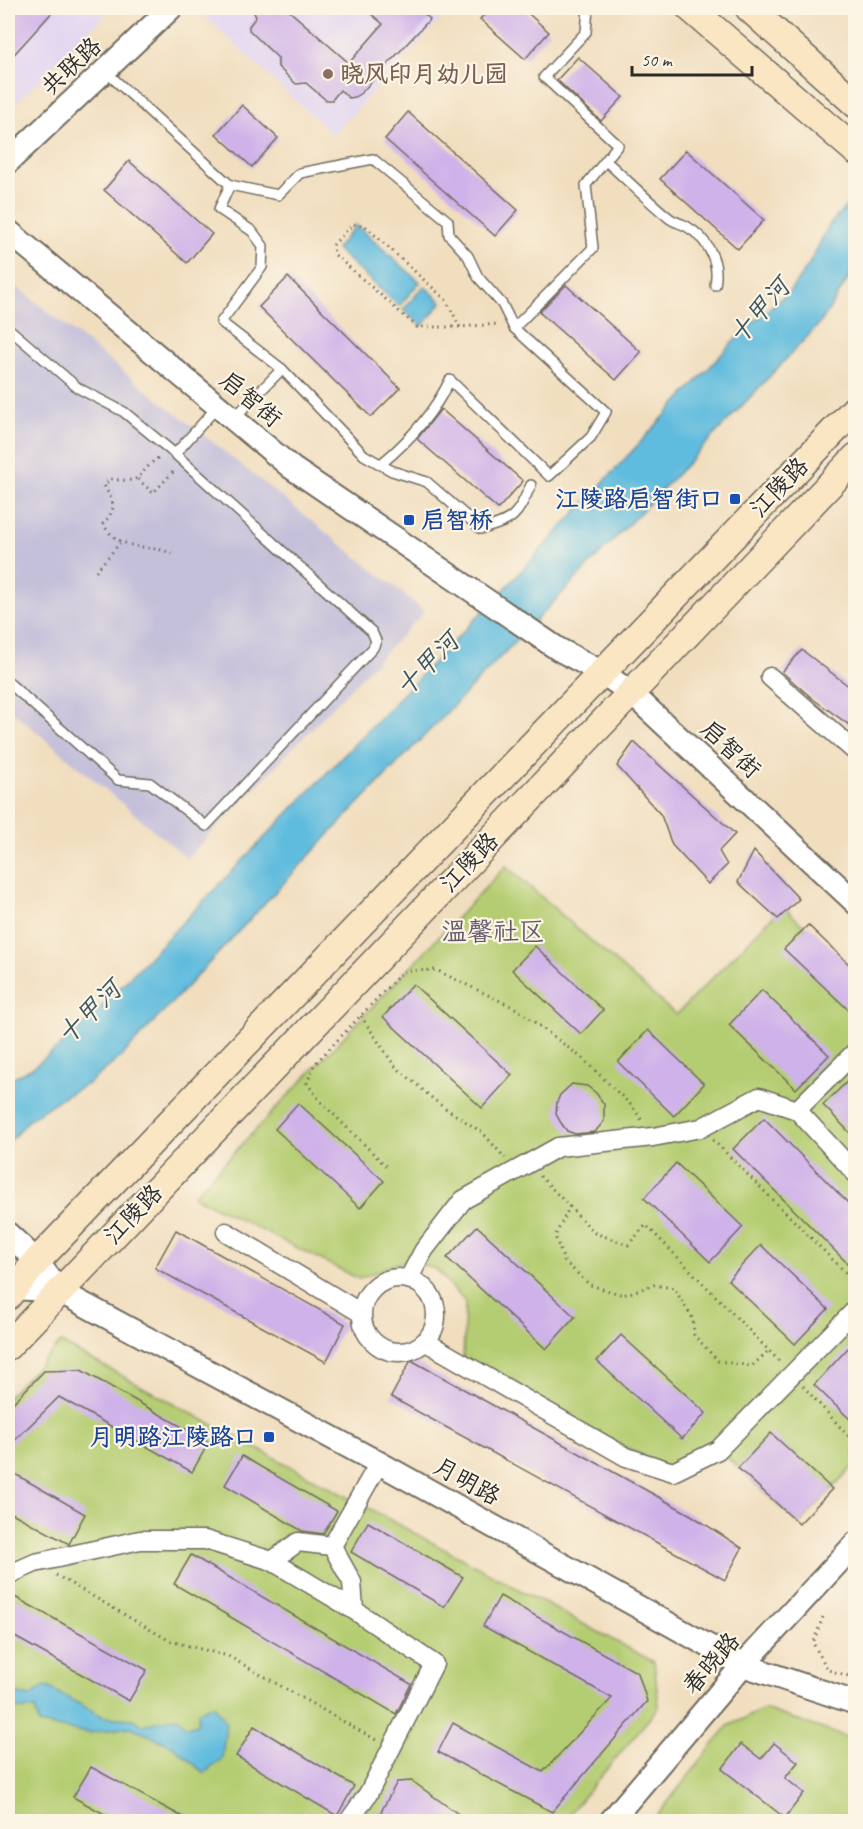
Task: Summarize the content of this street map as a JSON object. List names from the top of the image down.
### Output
{
  "streets": {
    "main road": ["江陵路"],
    "street": [
      "共联路",
      "启智街",
      "月明路",
      "春晓路"
    ]
  },
  "crossings": [
    ["启智街", "江陵路"],
    ["江陵路", "月明路"],
    ["月明路", "春晓路"]
  ],
  "districts": ["温馨社区"],
  "water": ["十甲河"],
  "places": {
    "other": ["晓风印月幼儿园"],
    "transit": ["江陵路启智街口", "启智桥", "月明路江陵路口"]
  },
  "scale_bar": "50 m"
}
